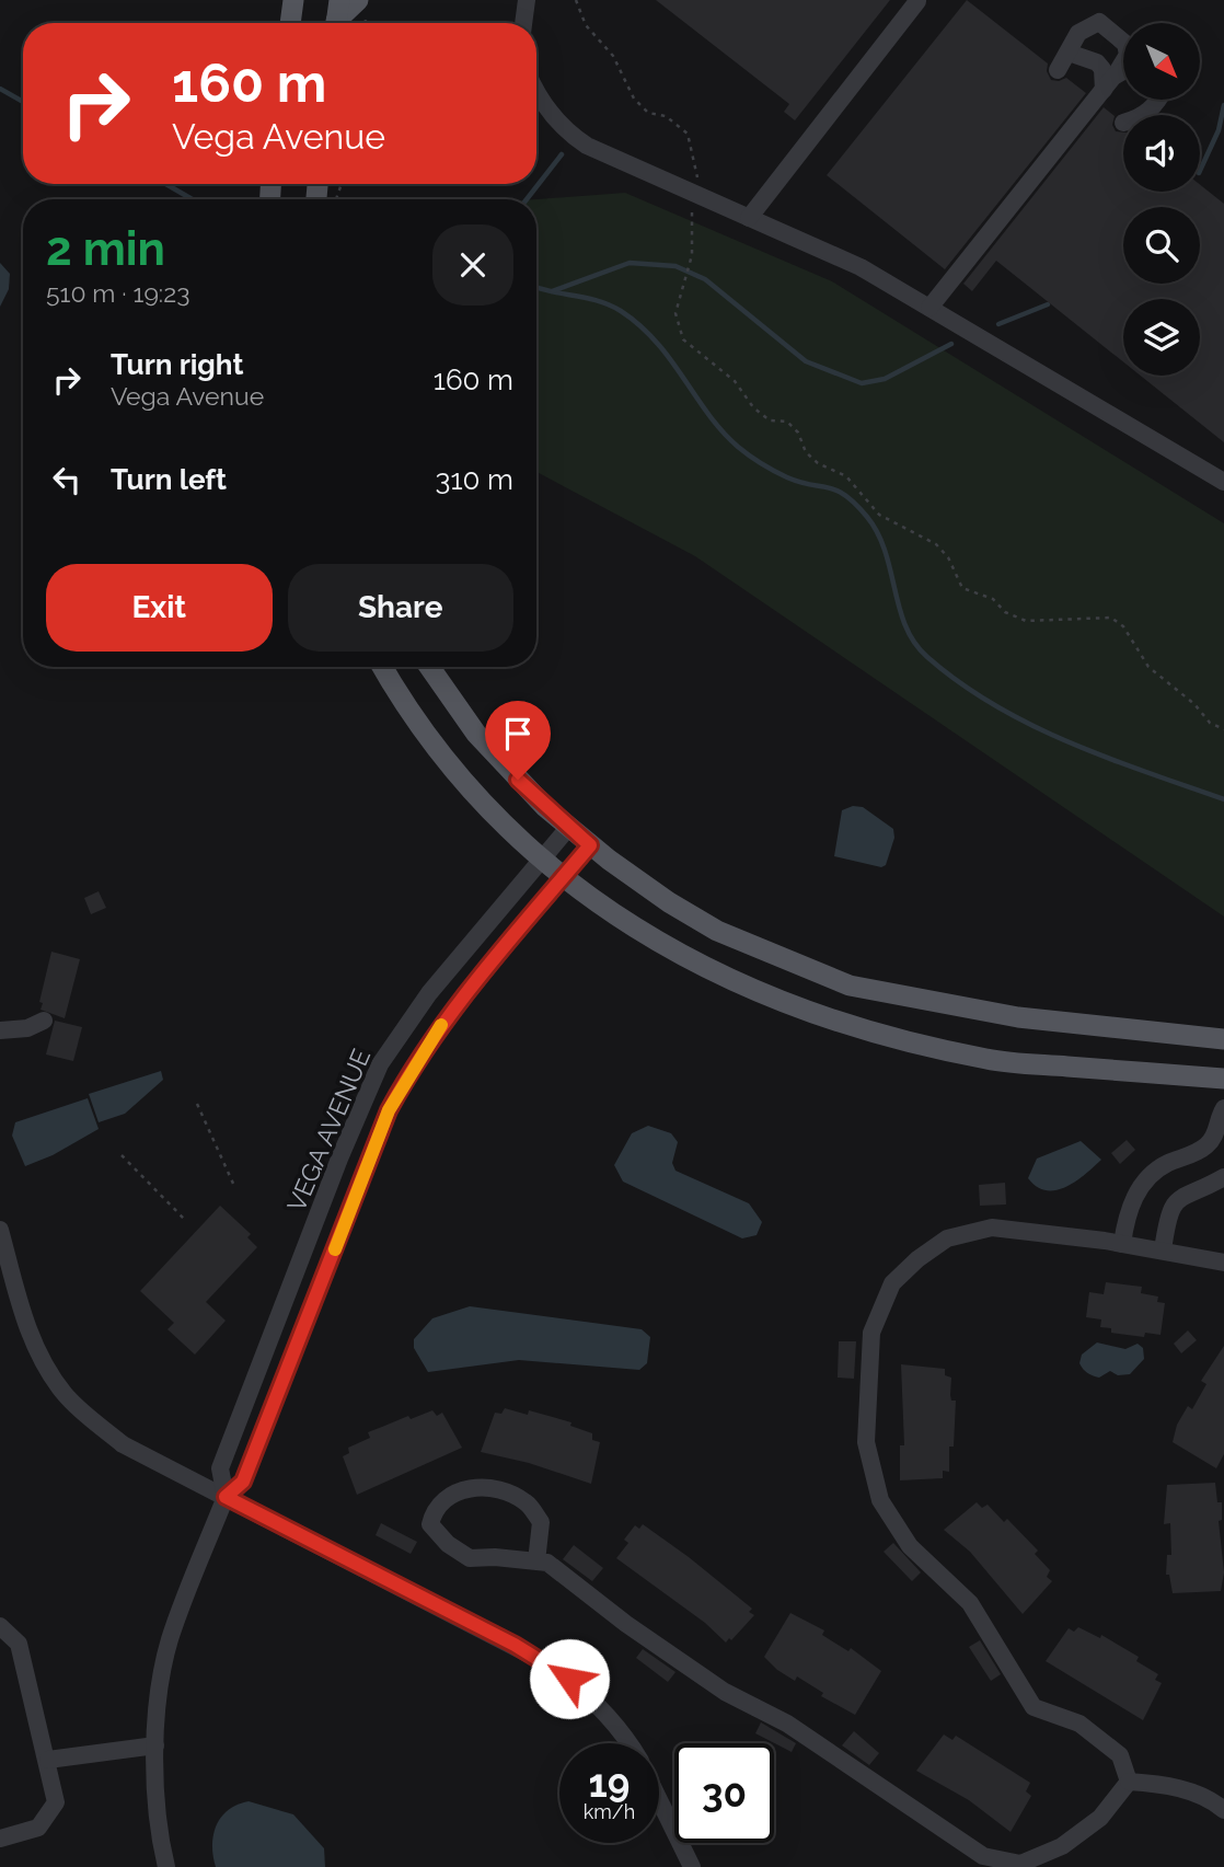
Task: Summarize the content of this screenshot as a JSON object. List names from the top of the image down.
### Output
{
  "streets": {
    "street": ["VEGA AVENUE"]
  },
  "north": "bottom right",
  "page": {
    "turn": ["160 m", "Vega Avenue"],
    "heading": ["2 min", "510 m · 19:23"],
    "list": [
      {
        "name": "Turn right",
        "note": "Vega Avenue",
        "value": "160 m"
      },
      {
        "name": "Turn left",
        "value": "310 m"
      }
    ],
    "buttons": ["Exit", "Share"],
    "speed": "19 km/h",
    "limit": "30"
  }
}
